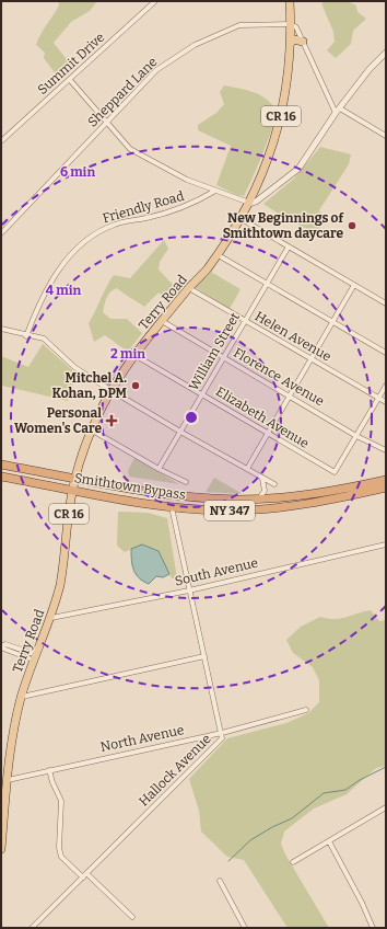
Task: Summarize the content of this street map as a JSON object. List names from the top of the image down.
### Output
{
  "streets": {
    "highway": ["Smithtown Bypass", "NY 347"],
    "main road": ["CR 16", "Terry Road"],
    "street": [
      "Summit Drive",
      "Sheppard Lane",
      "Friendly Road",
      "Helen Avenue",
      "William Street",
      "Florence Avenue",
      "Elizabeth Avenue",
      "South Avenue",
      "North Avenue",
      "Hallock Avenue"
    ]
  },
  "crossings": [
    ["Sheppard Lane", "CR 16"],
    ["CR 16", "Terry Road"],
    ["Terry Road", "Helen Avenue"],
    ["Terry Road", "Florence Avenue"],
    ["Terry Road", "Elizabeth Avenue"],
    ["Terry Road", "Smithtown Bypass"],
    ["Terry Road", "South Avenue"],
    ["Terry Road", "North Avenue"],
    ["Helen Avenue", "William Street"],
    ["William Street", "Florence Avenue"],
    ["William Street", "Elizabeth Avenue"],
    ["Florence Avenue", "Elizabeth Avenue"],
    ["Smithtown Bypass", "Hallock Avenue"],
    ["South Avenue", "Hallock Avenue"],
    ["North Avenue", "Hallock Avenue"]
  ],
  "places": {
    "other": ["New Beginnings of Smithtown daycare", "Mitchel A. Kohan, DPM"],
    "health": ["Personal Women's Care"]
  },
  "rings": ["6 min", "4 min", "2 min"]
}
